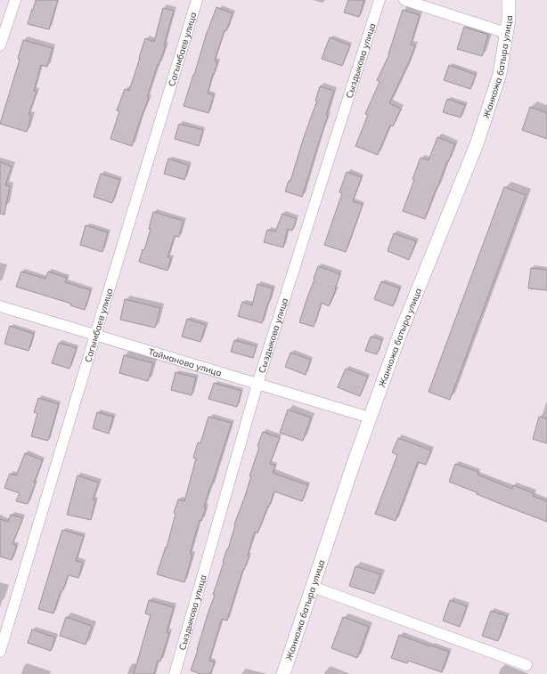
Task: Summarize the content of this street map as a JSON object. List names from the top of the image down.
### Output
{
  "streets": {
    "street": [
      "Сагымбаев улица",
      "Сыздыкова улица",
      "Жанкожа батыра улица",
      "Тайманова улица"
    ]
  },
  "crossings": [
    ["Сагымбаев улица", "Тайманова улица"],
    ["Сыздыкова улица", "Тайманова улица"],
    ["Жанкожа батыра улица", "Тайманова улица"]
  ]
}
